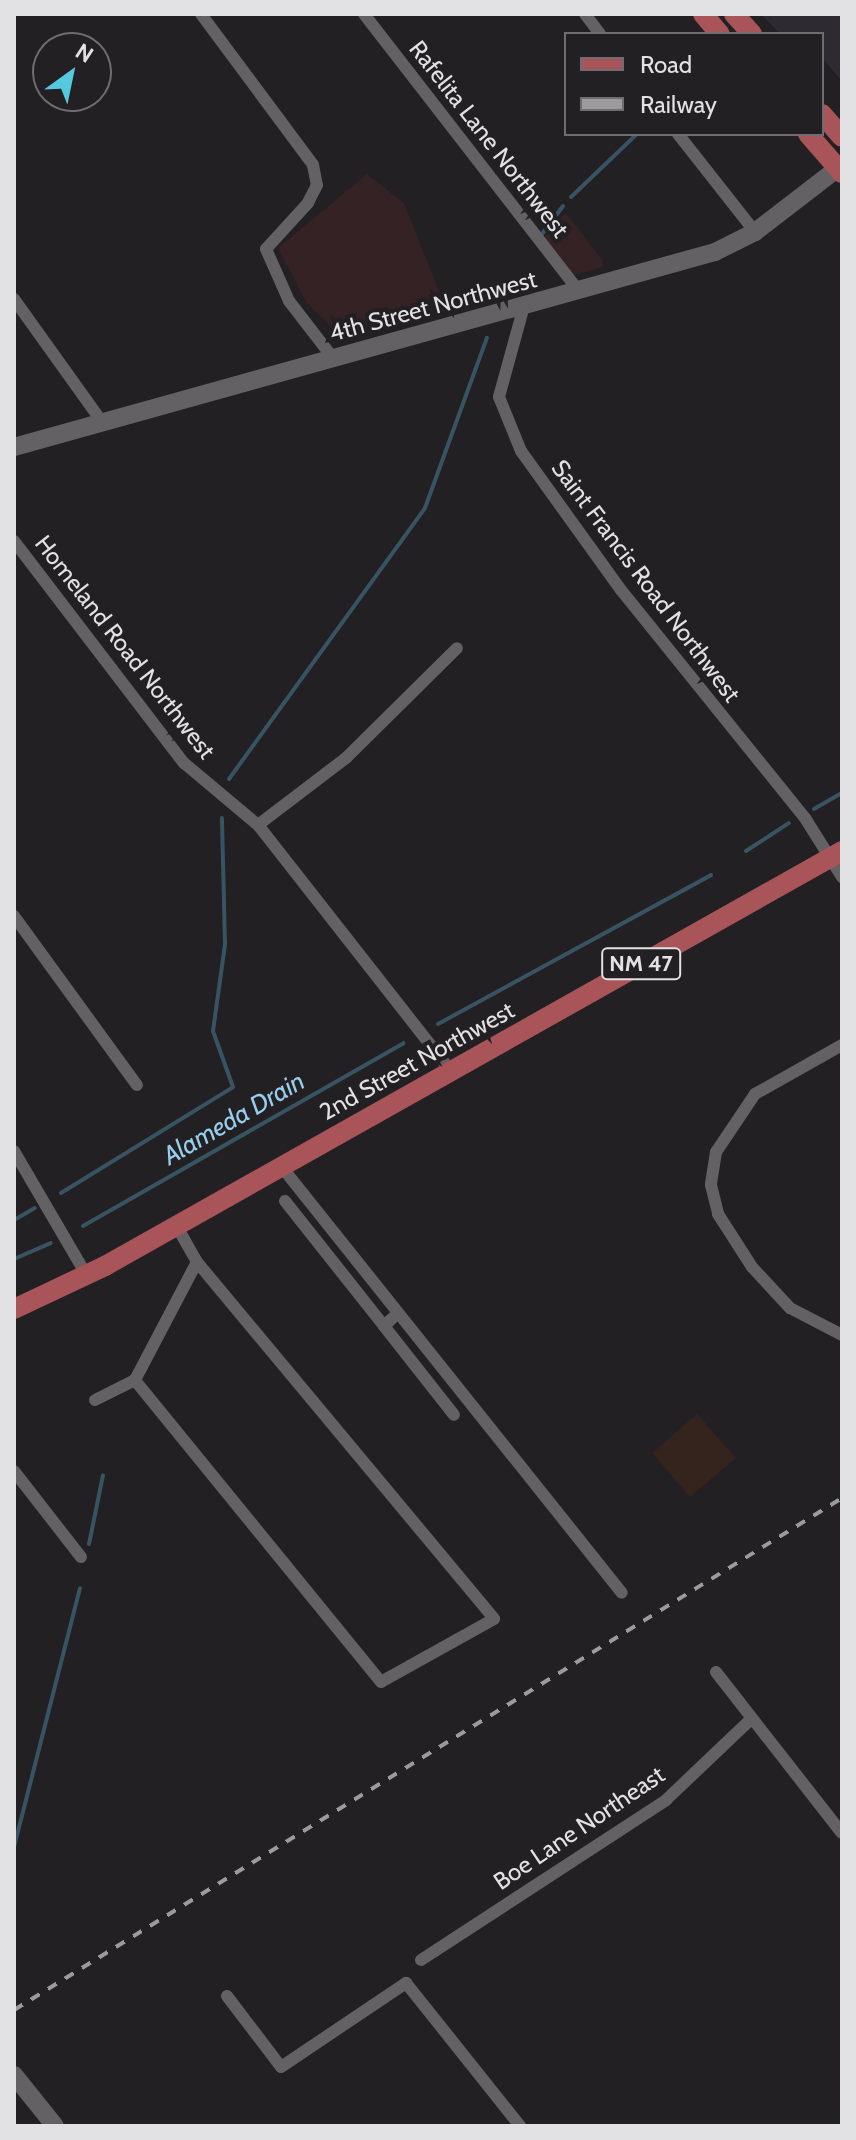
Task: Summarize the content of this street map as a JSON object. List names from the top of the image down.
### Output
{
  "streets": {
    "main road": ["4th Street Northwest", "NM 47", "2nd Street Northwest"],
    "street": [
      "Rafelita Lane Northwest",
      "Saint Francis Road Northwest",
      "Homeland Road Northwest",
      "Boe Lane Northeast"
    ]
  },
  "crossings": [
    ["Rafelita Lane Northwest", "4th Street Northwest"],
    ["4th Street Northwest", "Saint Francis Road Northwest"],
    ["Saint Francis Road Northwest", "2nd Street Northwest"],
    ["Homeland Road Northwest", "2nd Street Northwest"]
  ],
  "water": ["Alameda Drain"],
  "legend": ["Road", "Railway"],
  "north": "top right"
}
